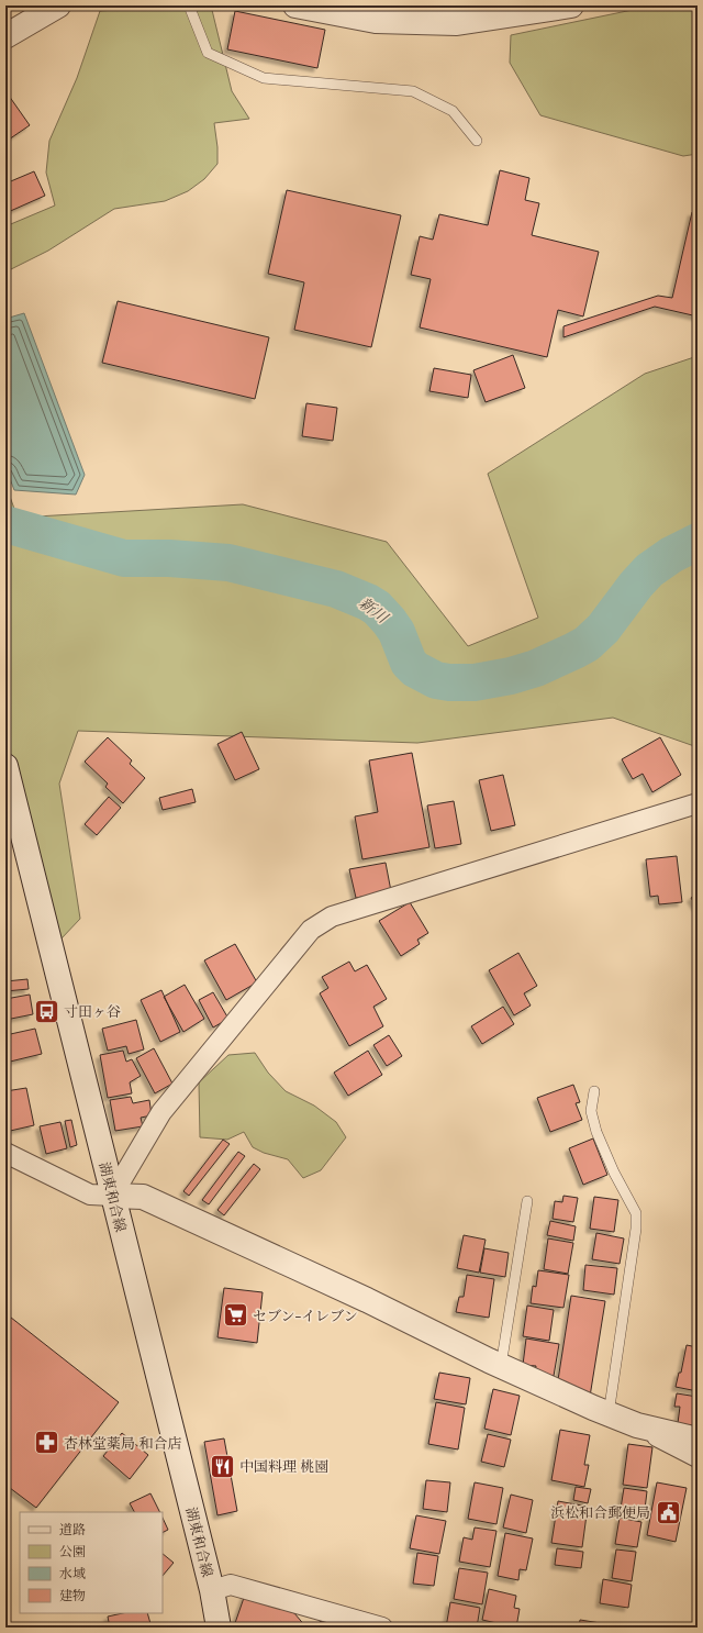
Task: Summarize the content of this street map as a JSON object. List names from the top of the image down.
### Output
{
  "streets": {
    "street": ["湖東和合線"]
  },
  "water": ["新川"],
  "places": {
    "bus stop": ["寸田ヶ谷"],
    "supermarket": ["セブン-イレブン"],
    "pharmacy": ["杏林堂薬局 和合店"],
    "restaurant": ["中国料理 桃園"],
    "public building": ["浜松和合郵便局"]
  },
  "legend": [
    "道路",
    "公園",
    "水域",
    "建物"
  ]
}
